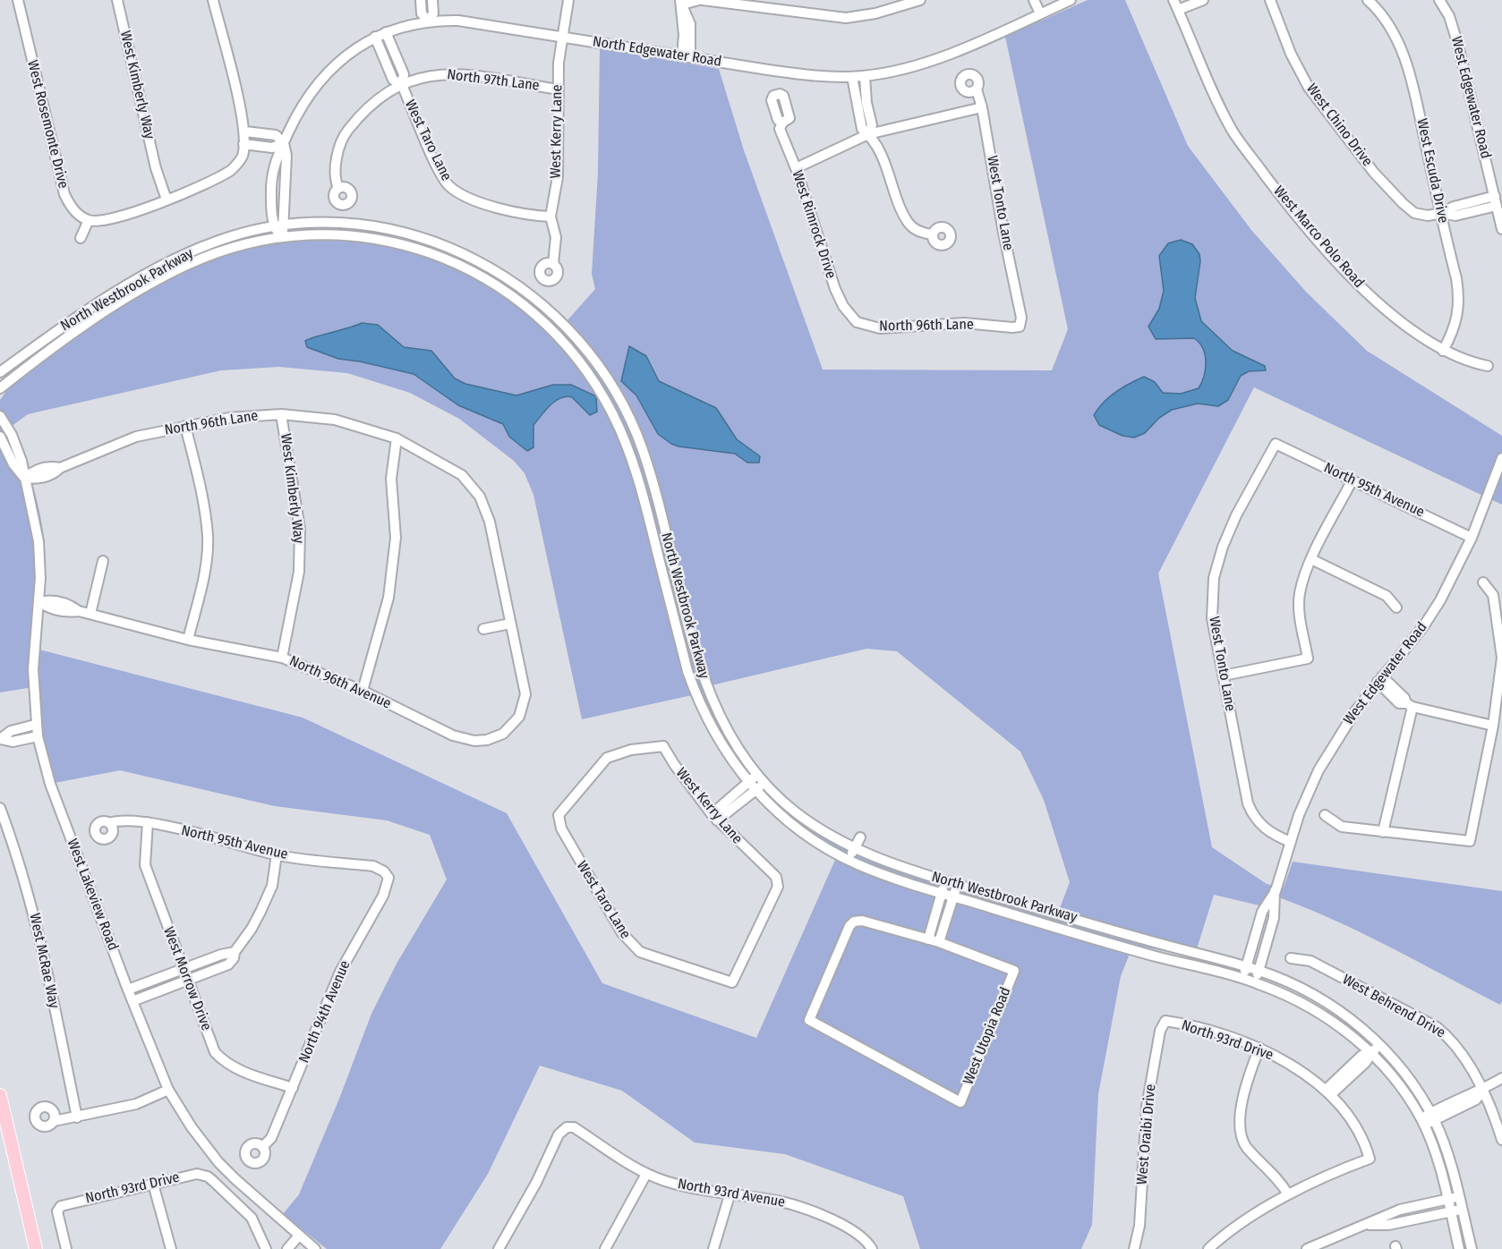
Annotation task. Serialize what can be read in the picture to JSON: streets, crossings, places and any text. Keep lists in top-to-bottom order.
{
  "streets": {
    "street": [
      "North Edgewater Road",
      "North 97th Lane",
      "West Kimberly Way",
      "West Edgewater Road",
      "West Rosemonte Drive",
      "West Chino Drive",
      "West Kerry Lane",
      "West Taro Lane",
      "West Escuda Drive",
      "West Tonto Lane",
      "West Rimrock Drive",
      "West Marco Polo Road",
      "North Westbrook Parkway",
      "North 96th Lane",
      "North 95th Avenue",
      "North 96th Avenue",
      "West Lakeview Road",
      "West McRae Way",
      "West Morrow Drive",
      "West Behrend Drive",
      "North 94th Avenue",
      "West Utopia Road",
      "North 93rd Drive",
      "West Oraibi Drive",
      "North 93rd Avenue"
    ]
  },
  "crossings": [
    ["North Edgewater Road", "West Kerry Lane"],
    ["North Edgewater Road", "West Taro Lane"],
    ["North Edgewater Road", "North Westbrook Parkway"],
    ["North 97th Lane", "West Kerry Lane"],
    ["North 97th Lane", "West Taro Lane"],
    ["West Kimberly Way", "North 96th Lane"],
    ["West Kimberly Way", "North 96th Avenue"],
    ["West Edgewater Road", "West Tonto Lane"],
    ["West Edgewater Road", "North Westbrook Parkway"],
    ["West Edgewater Road", "North 95th Avenue"],
    ["West Chino Drive", "West Escuda Drive"],
    ["West Kerry Lane", "West Taro Lane"],
    ["West Escuda Drive", "West Marco Polo Road"],
    ["West Tonto Lane", "North 96th Lane"],
    ["West Tonto Lane", "North 95th Avenue"],
    ["West Rimrock Drive", "North 96th Lane"],
    ["North 96th Lane", "North 96th Avenue"],
    ["North 96th Lane", "West Lakeview Road"],
    ["North 95th Avenue", "West Morrow Drive"],
    ["North 95th Avenue", "North 94th Avenue"],
    ["North 96th Avenue", "West Lakeview Road"],
    ["West Morrow Drive", "North 94th Avenue"],
    ["North 93rd Drive", "West Oraibi Drive"]
  ]
}
